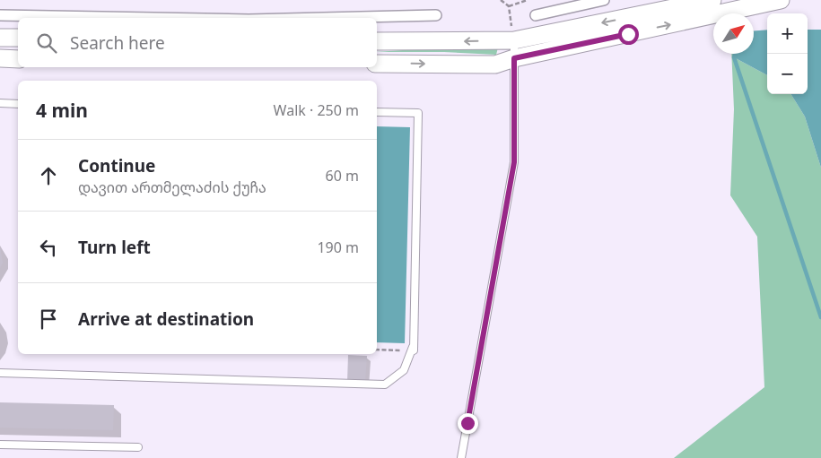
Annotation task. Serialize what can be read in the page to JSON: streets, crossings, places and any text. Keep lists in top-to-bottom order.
{
  "north": "top right",
  "page": {
    "map_buttons": ["+", "−"],
    "search": "Search here",
    "heading": ["4 min", "Walk · 250 m"],
    "list": [
      ["Continue", "დავით ართმელაძის ქუჩა", "60 m"],
      ["Turn left", "190 m"],
      "Arrive at destination"
    ]
  }
}
